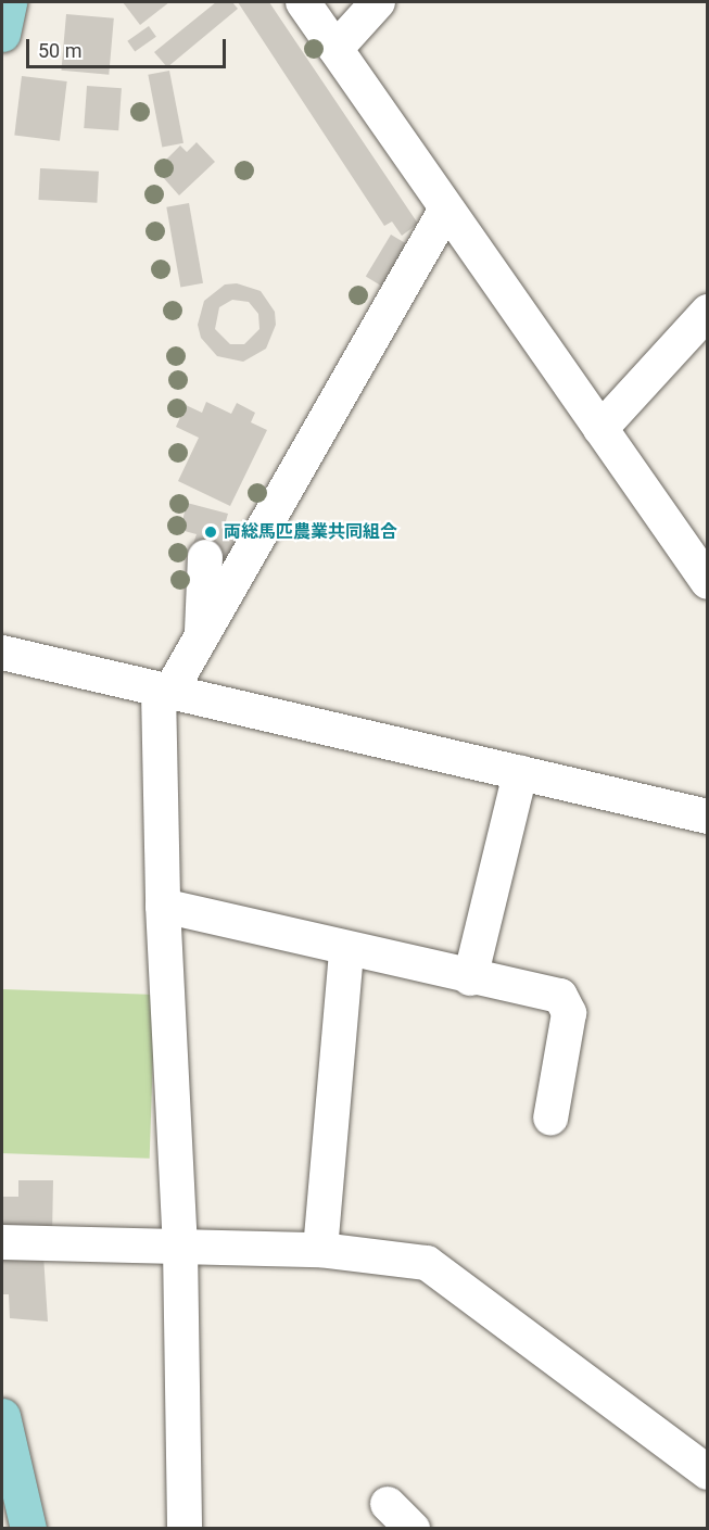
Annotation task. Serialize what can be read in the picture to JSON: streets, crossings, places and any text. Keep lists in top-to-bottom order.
{
  "places": ["両総馬匹農業共同組合"],
  "scale_bar": "50 m"
}
